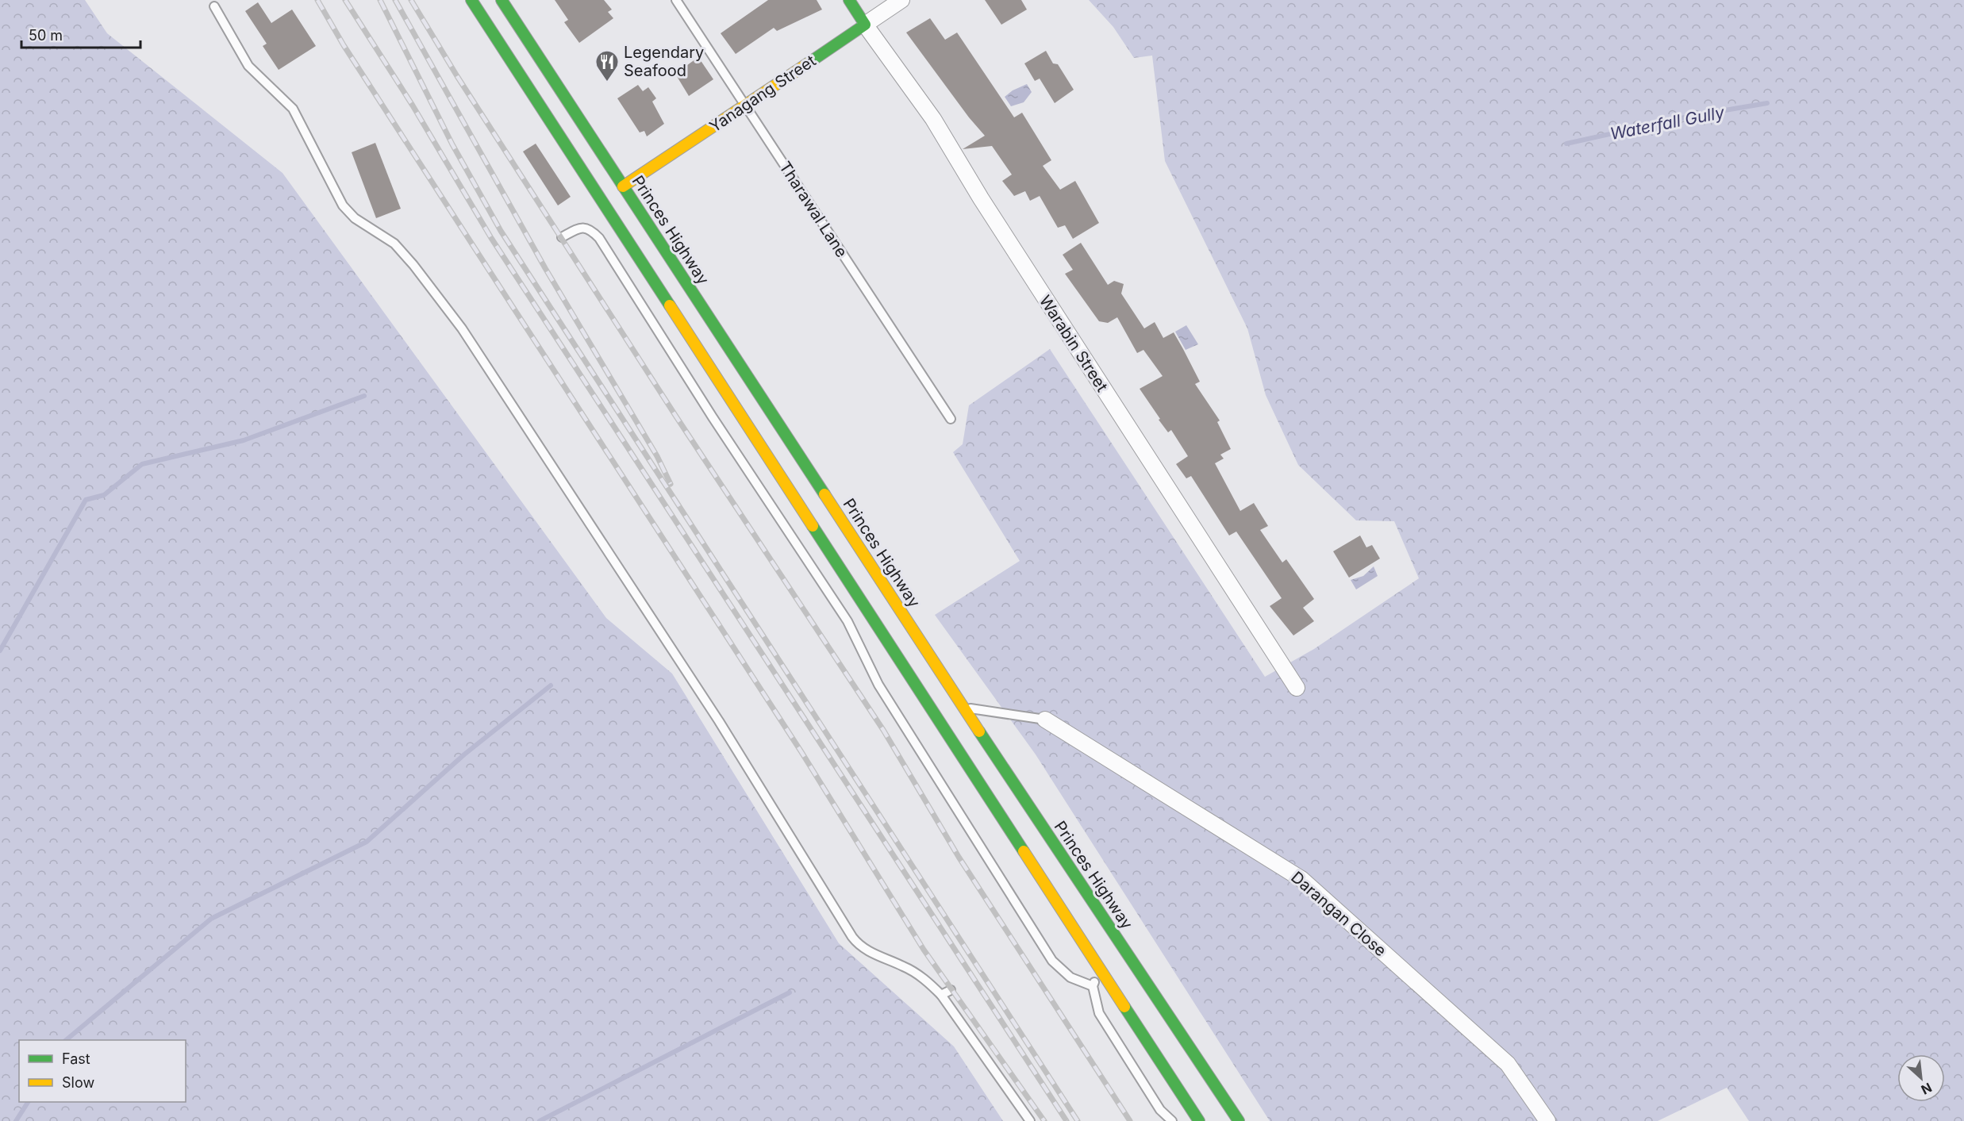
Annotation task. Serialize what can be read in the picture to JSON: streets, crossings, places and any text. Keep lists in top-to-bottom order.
{
  "streets": {
    "main road": ["Yanagang Street", "Princes Highway", "Warabin Street"],
    "street": ["Darangan Close"],
    "lane": ["Tharawal Lane"]
  },
  "crossings": [
    ["Yanagang Street", "Tharawal Lane"],
    ["Yanagang Street", "Princes Highway"],
    ["Yanagang Street", "Warabin Street"]
  ],
  "water": ["Waterfall Gully"],
  "places": {
    "restaurant": ["Legendary Seafood"]
  },
  "legend": ["Fast", "Slow"],
  "scale_bar": "50 m",
  "north": "bottom right"
}
